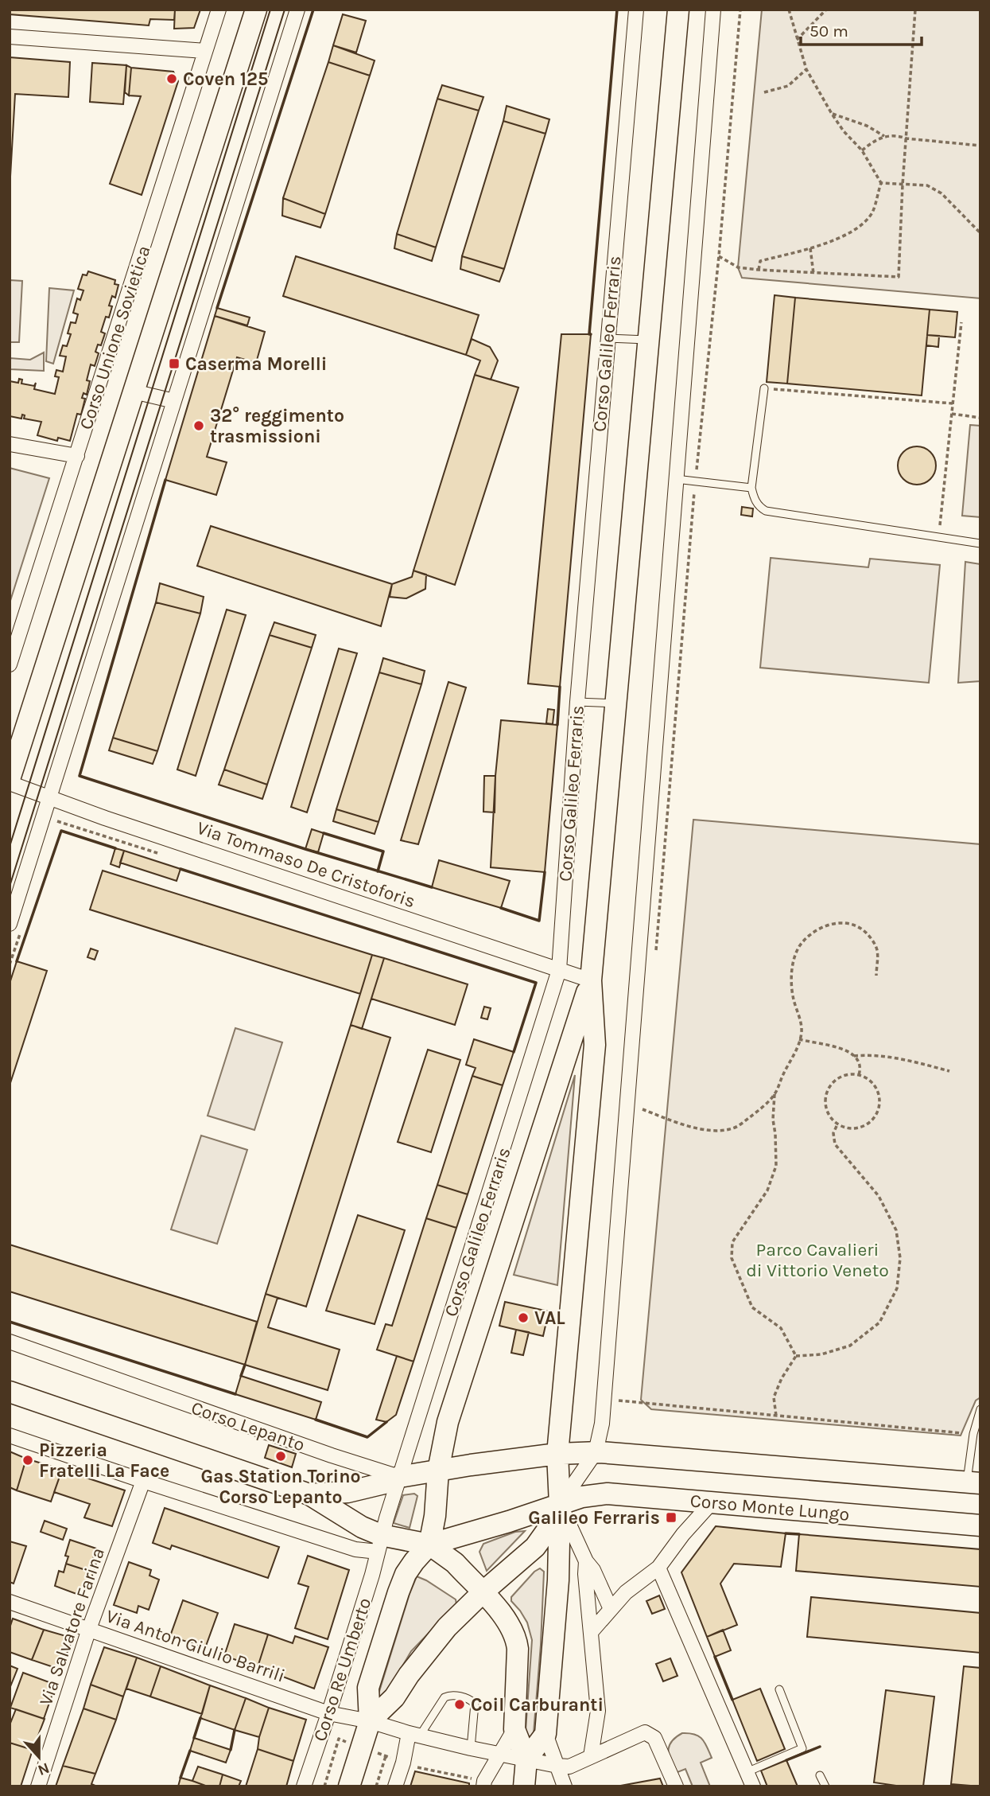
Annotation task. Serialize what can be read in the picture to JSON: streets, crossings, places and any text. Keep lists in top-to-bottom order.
{
  "streets": {
    "main road": ["Corso Unione Sovietica", "Corso Galileo Ferraris", "Corso Monte Lungo"],
    "street": [
      "Via Tommaso De Cristoforis",
      "Corso Lepanto",
      "Via Salvatore Farina",
      "Via Anton Giulio Barrili",
      "Corso Re Umberto"
    ]
  },
  "crossings": [
    ["Corso Galileo Ferraris", "Via Tommaso De Cristoforis"],
    ["Corso Galileo Ferraris", "Corso Lepanto"],
    ["Corso Galileo Ferraris", "Corso Monte Lungo"],
    ["Corso Galileo Ferraris", "Corso Re Umberto"],
    ["Via Salvatore Farina", "Via Anton Giulio Barrili"],
    ["Via Anton Giulio Barrili", "Corso Re Umberto"]
  ],
  "parks": ["Parco Cavalieri di Vittorio Veneto"],
  "places": {
    "other": [
      "Coven 125",
      "32° reggimento trasmissioni",
      "VAL",
      "Gas Station Torino Corso Lepanto",
      "Pizzeria Fratelli La Face",
      "Coil Carburanti"
    ],
    "transit": ["Caserma Morelli", "Galileo Ferraris"]
  },
  "scale_bar": "50 m",
  "north": "bottom"
}
